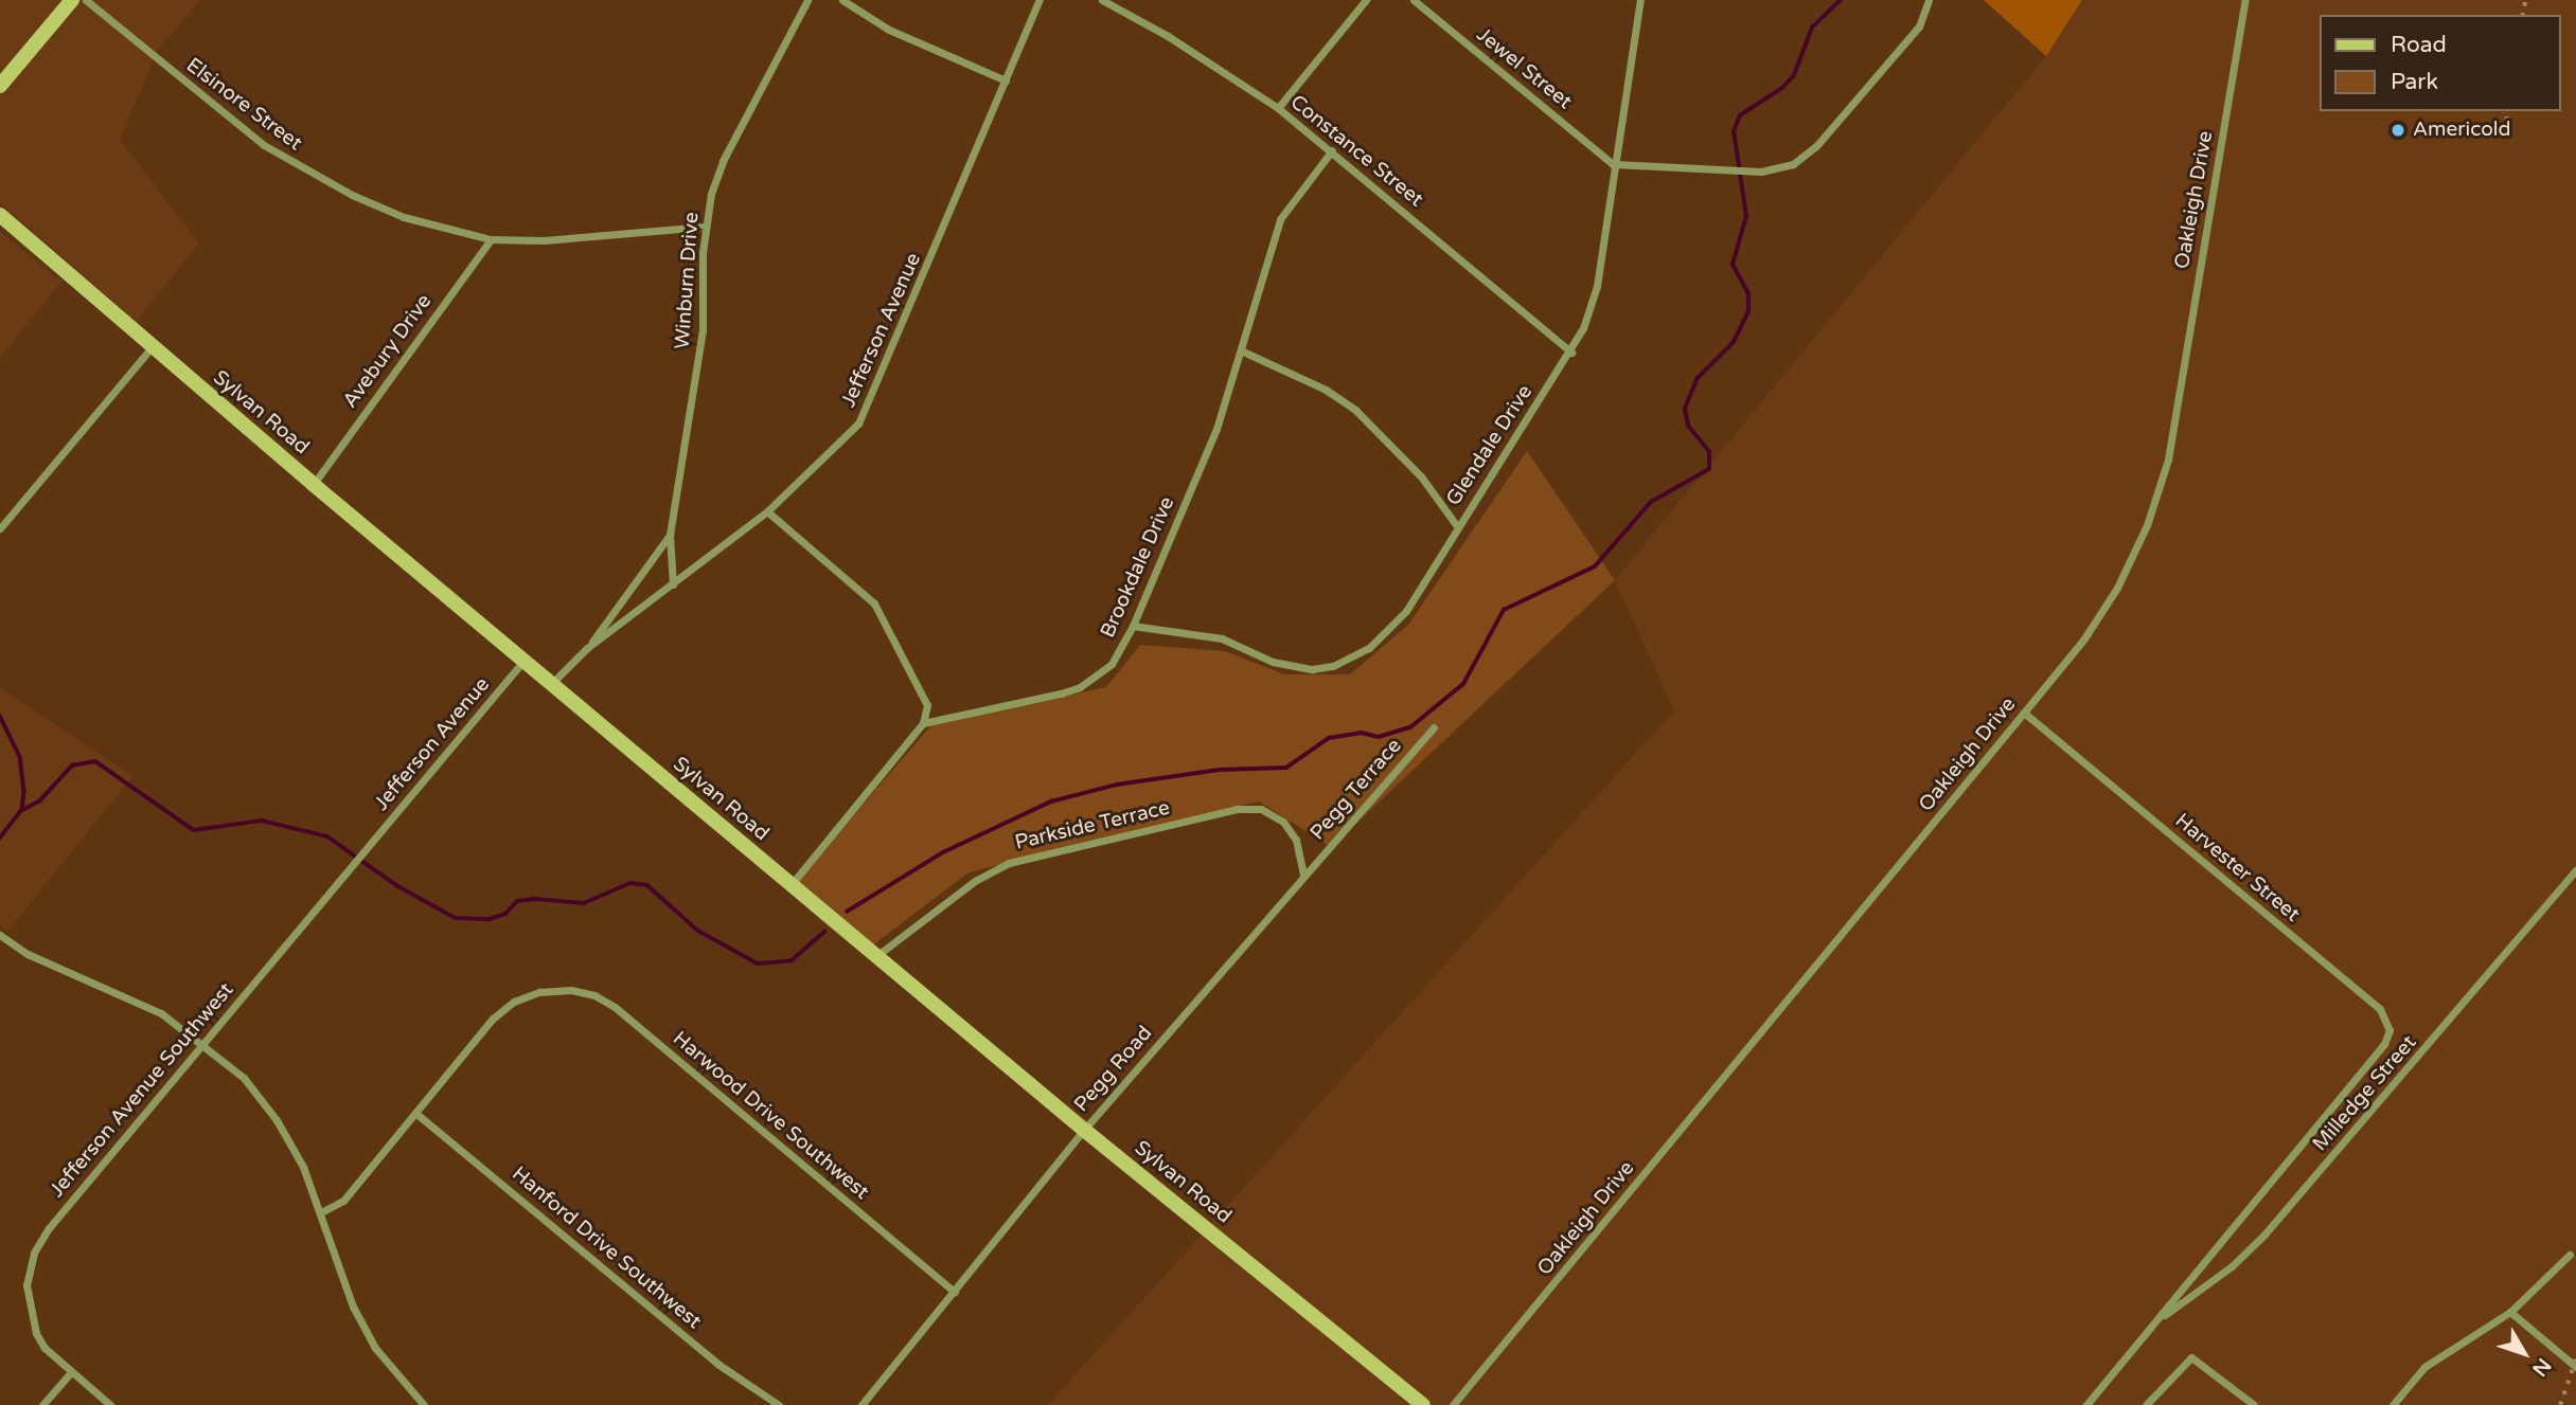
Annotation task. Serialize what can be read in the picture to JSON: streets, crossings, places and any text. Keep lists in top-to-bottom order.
{
  "streets": {
    "main road": ["Sylvan Road"],
    "street": [
      "Jewel Street",
      "Elsinore Street",
      "Constance Street",
      "Oakleigh Drive",
      "Winburn Drive",
      "Jefferson Avenue",
      "Avebury Drive",
      "Glendale Drive",
      "Brookdale Drive",
      "Pegg Terrace",
      "Parkside Terrace",
      "Harvester Street",
      "Pegg Road",
      "Jefferson Avenue Southwest",
      "Milledge Street",
      "Harwood Drive Southwest",
      "Hanford Drive Southwest"
    ]
  },
  "crossings": [
    ["Jewel Street", "Glendale Drive"],
    ["Elsinore Street", "Winburn Drive"],
    ["Elsinore Street", "Avebury Drive"],
    ["Constance Street", "Glendale Drive"],
    ["Constance Street", "Brookdale Drive"],
    ["Oakleigh Drive", "Harvester Street"],
    ["Winburn Drive", "Jefferson Avenue"],
    ["Jefferson Avenue", "Sylvan Road"],
    ["Jefferson Avenue", "Jefferson Avenue Southwest"],
    ["Avebury Drive", "Sylvan Road"],
    ["Sylvan Road", "Parkside Terrace"],
    ["Sylvan Road", "Pegg Road"],
    ["Glendale Drive", "Brookdale Drive"],
    ["Pegg Terrace", "Parkside Terrace"],
    ["Pegg Terrace", "Pegg Road"],
    ["Parkside Terrace", "Pegg Road"],
    ["Harvester Street", "Milledge Street"],
    ["Pegg Road", "Harwood Drive Southwest"],
    ["Harwood Drive Southwest", "Hanford Drive Southwest"]
  ],
  "places": ["Americold"],
  "legend": ["Road", "Park"],
  "north": "bottom right"
}
